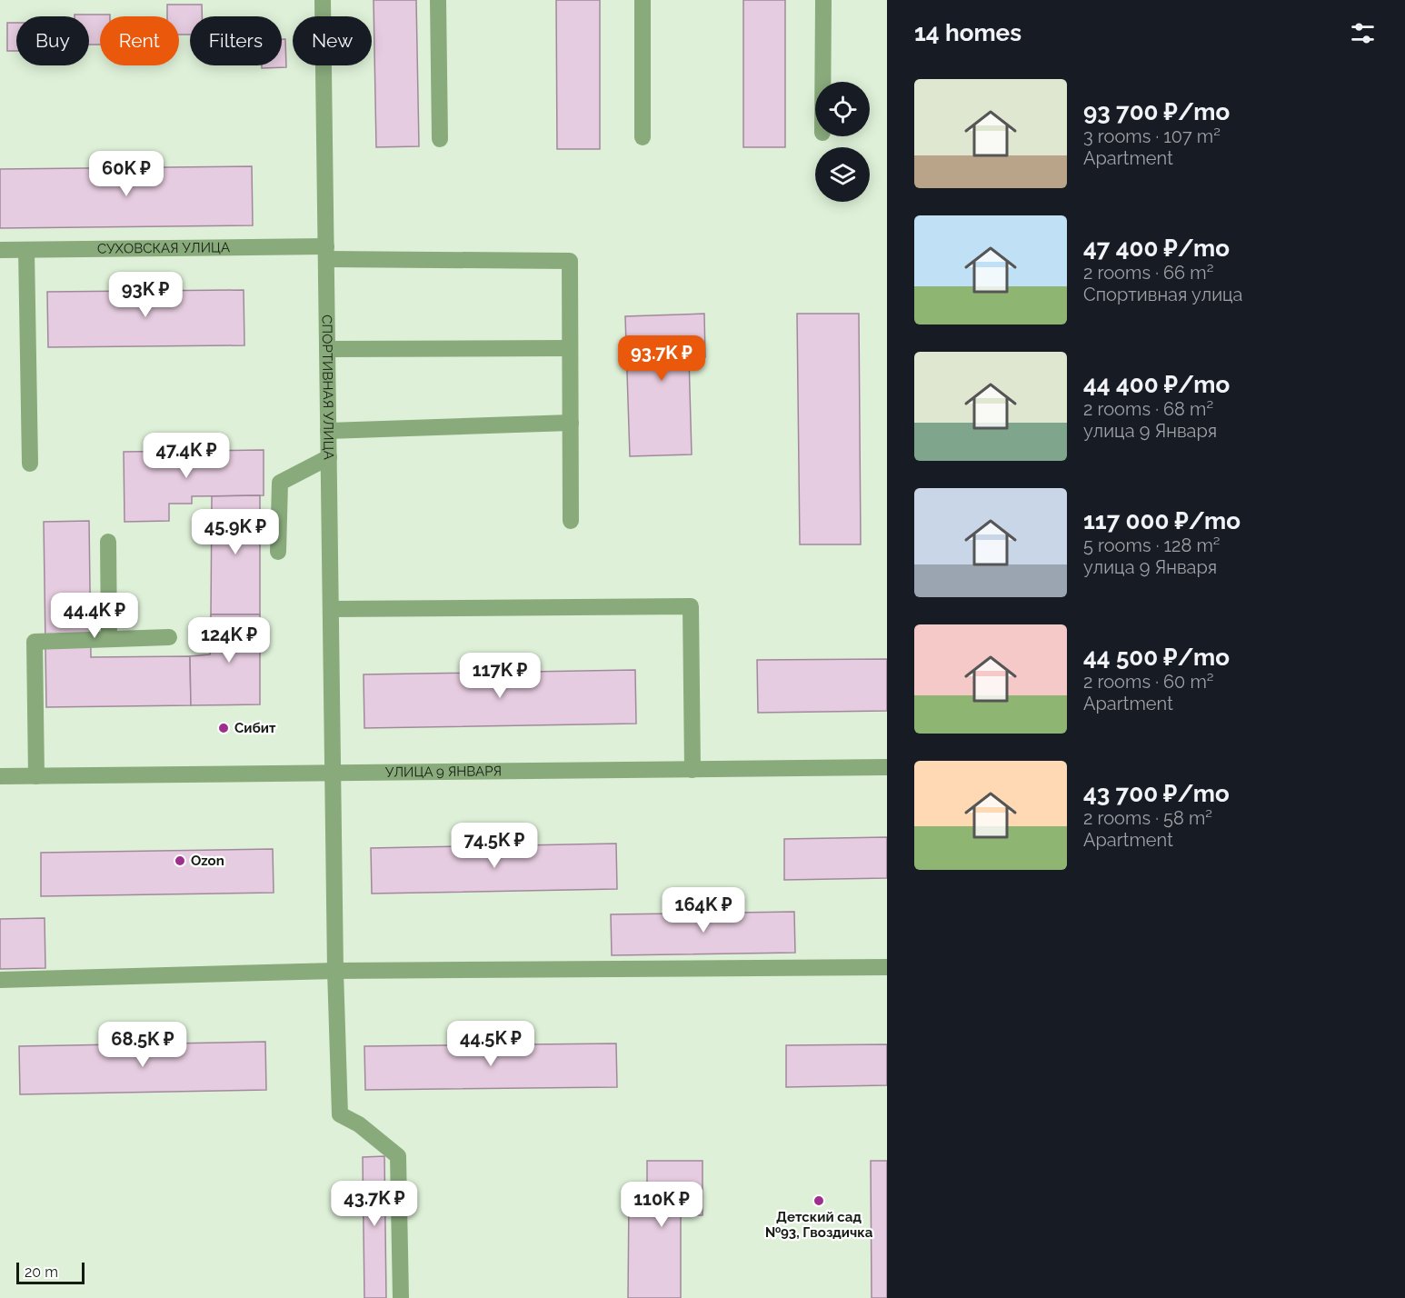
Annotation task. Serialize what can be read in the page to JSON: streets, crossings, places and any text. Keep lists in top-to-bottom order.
{
  "streets": {
    "street": ["СУХОВСКАЯ УЛИЦА", "СПОРТИВНАЯ УЛИЦА", "УЛИЦА 9 ЯНВАРЯ"]
  },
  "crossings": [
    ["СУХОВСКАЯ УЛИЦА", "СПОРТИВНАЯ УЛИЦА"],
    ["СПОРТИВНАЯ УЛИЦА", "УЛИЦА 9 ЯНВАРЯ"]
  ],
  "places": ["Сибит", "Ozon", "Детский сад №93, Гвоздичка"],
  "scale_bar": "20 m",
  "page": {
    "heading": "14 homes",
    "chip": [
      "Buy",
      "Rent",
      "Filters",
      "New"
    ],
    "list": [
      {
        "name": "93 700 ₽/mo",
        "note": "3 rooms · 107 m² · Apartment"
      },
      {
        "name": "47 400 ₽/mo",
        "note": "2 rooms · 66 m² · Спортивная улица"
      },
      {
        "name": "44 400 ₽/mo",
        "note": "2 rooms · 68 m² · улица 9 Января"
      },
      {
        "name": "117 000 ₽/mo",
        "note": "5 rooms · 128 m² · улица 9 Января"
      },
      {
        "name": "44 500 ₽/mo",
        "note": "2 rooms · 60 m² · Apartment"
      },
      {
        "name": "43 700 ₽/mo",
        "note": "2 rooms · 58 m² · Apartment"
      }
    ],
    "price": [
      "60K ₽",
      "93K ₽",
      "93.7K ₽",
      "47.4K ₽",
      "45.9K ₽",
      "44.4K ₽",
      "124K ₽",
      "117K ₽",
      "74.5K ₽",
      "164K ₽",
      "44.5K ₽",
      "68.5K ₽",
      "43.7K ₽",
      "110K ₽"
    ],
    "scale": "20 m"
  }
}
